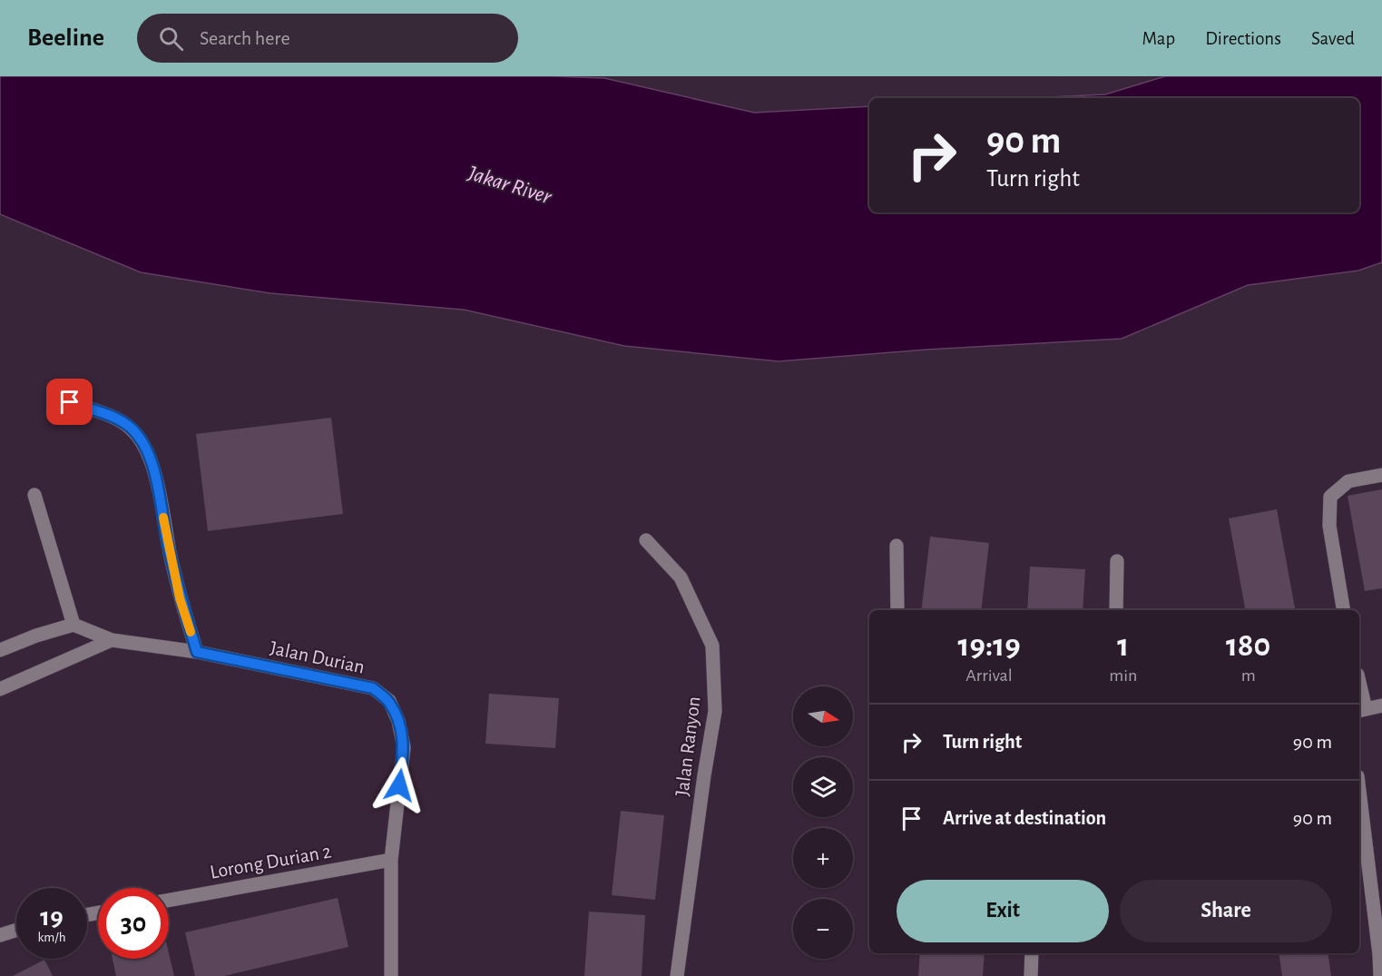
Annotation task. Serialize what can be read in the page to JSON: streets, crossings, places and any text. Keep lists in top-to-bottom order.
{
  "streets": {
    "street": ["Jalan Durian", "Jalan Ranyon", "Lorong Durian 2"]
  },
  "crossings": [
    ["Jalan Durian", "Lorong Durian 2"]
  ],
  "water": ["Jakar River"],
  "north": "right",
  "page": {
    "header": "Beeline",
    "search": "Search here",
    "nav": ["Map", "Directions", "Saved"],
    "turn": ["90 m", "Turn right"],
    "eta": [
      "19:19",
      "Arrival",
      "1",
      "min",
      "180",
      "m"
    ],
    "map_buttons": ["+", "−"],
    "list": [
      {
        "name": "Turn right",
        "value": "90 m"
      },
      {
        "name": "Arrive at destination",
        "value": "90 m"
      }
    ],
    "buttons": ["Exit", "Share"],
    "speed": "19 km/h",
    "limit": "30"
  }
}
